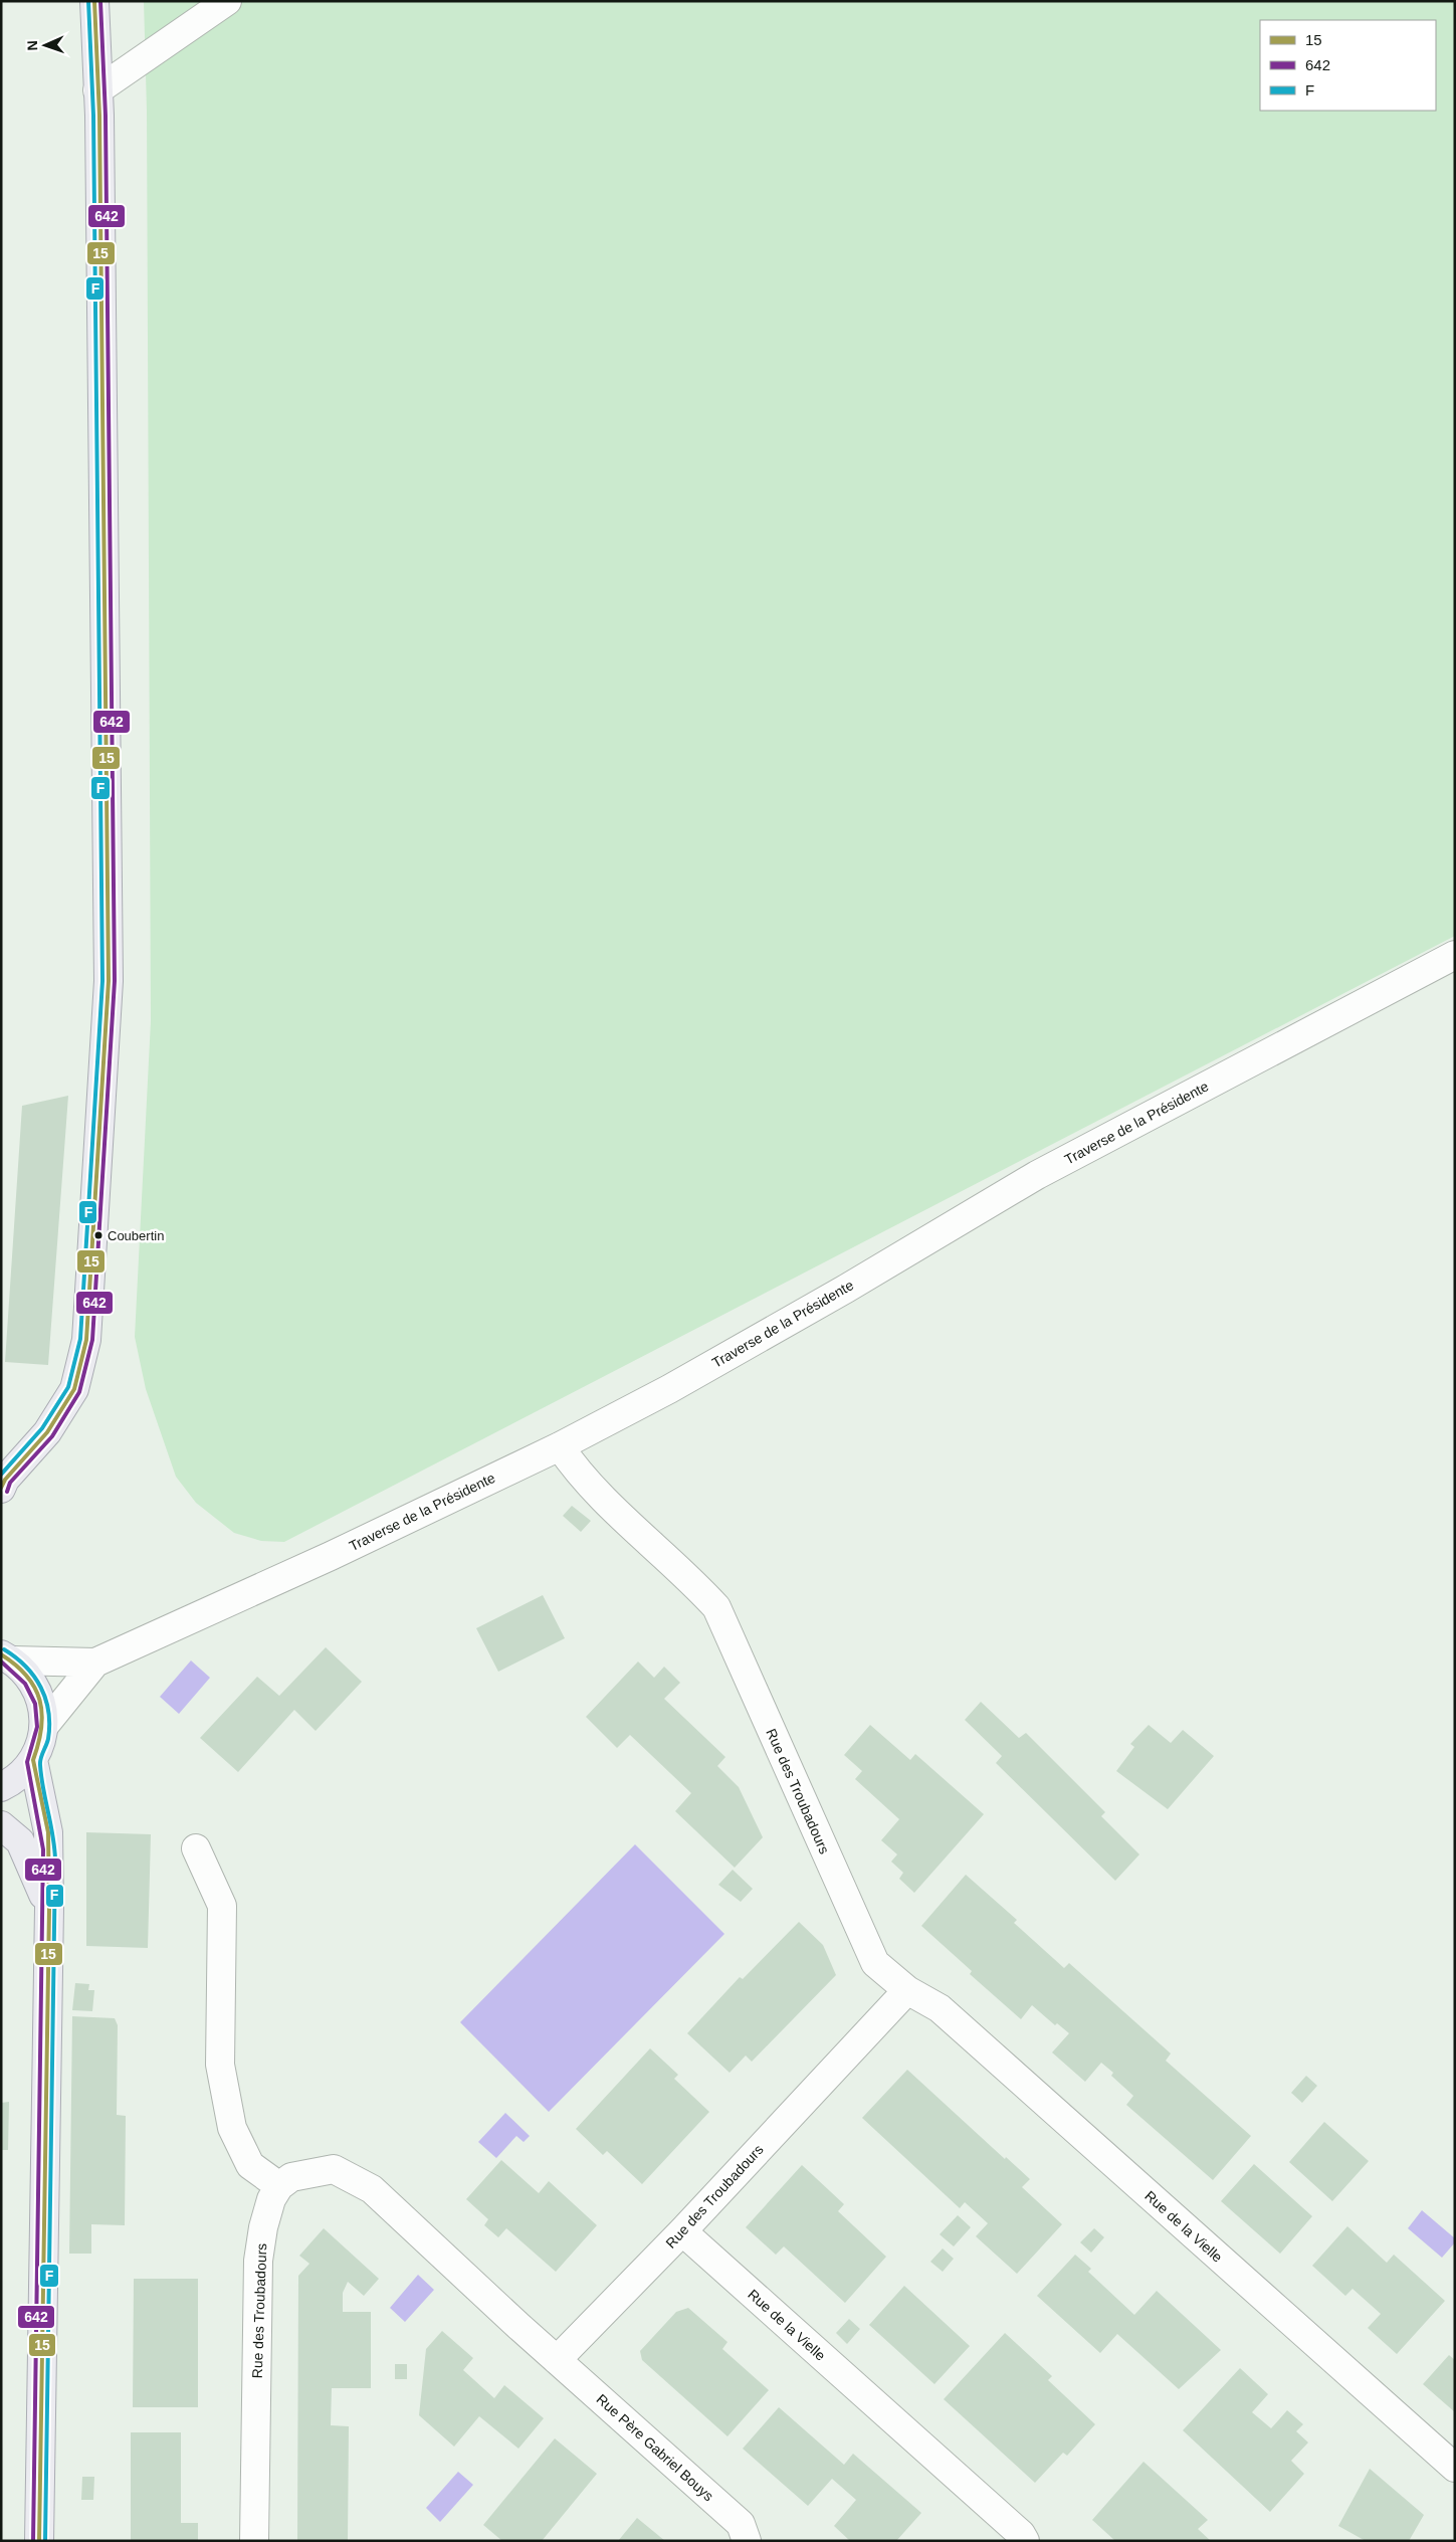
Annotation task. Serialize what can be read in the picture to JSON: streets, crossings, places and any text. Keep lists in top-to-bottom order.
{
  "streets": {
    "street": [
      "Traverse de la Présidente",
      "Rue des Troubadours",
      "Rue de la Vielle",
      "Rue Père Gabriel Bouys"
    ]
  },
  "crossings": [
    ["Traverse de la Présidente", "Rue des Troubadours"],
    ["Rue des Troubadours", "Rue de la Vielle"],
    ["Rue des Troubadours", "Rue Père Gabriel Bouys"]
  ],
  "places": ["Coubertin"],
  "lines": ["transit line 15", "transit line 642", "transit line F"],
  "legend": ["15", "642", "F"],
  "north": "left"
}
